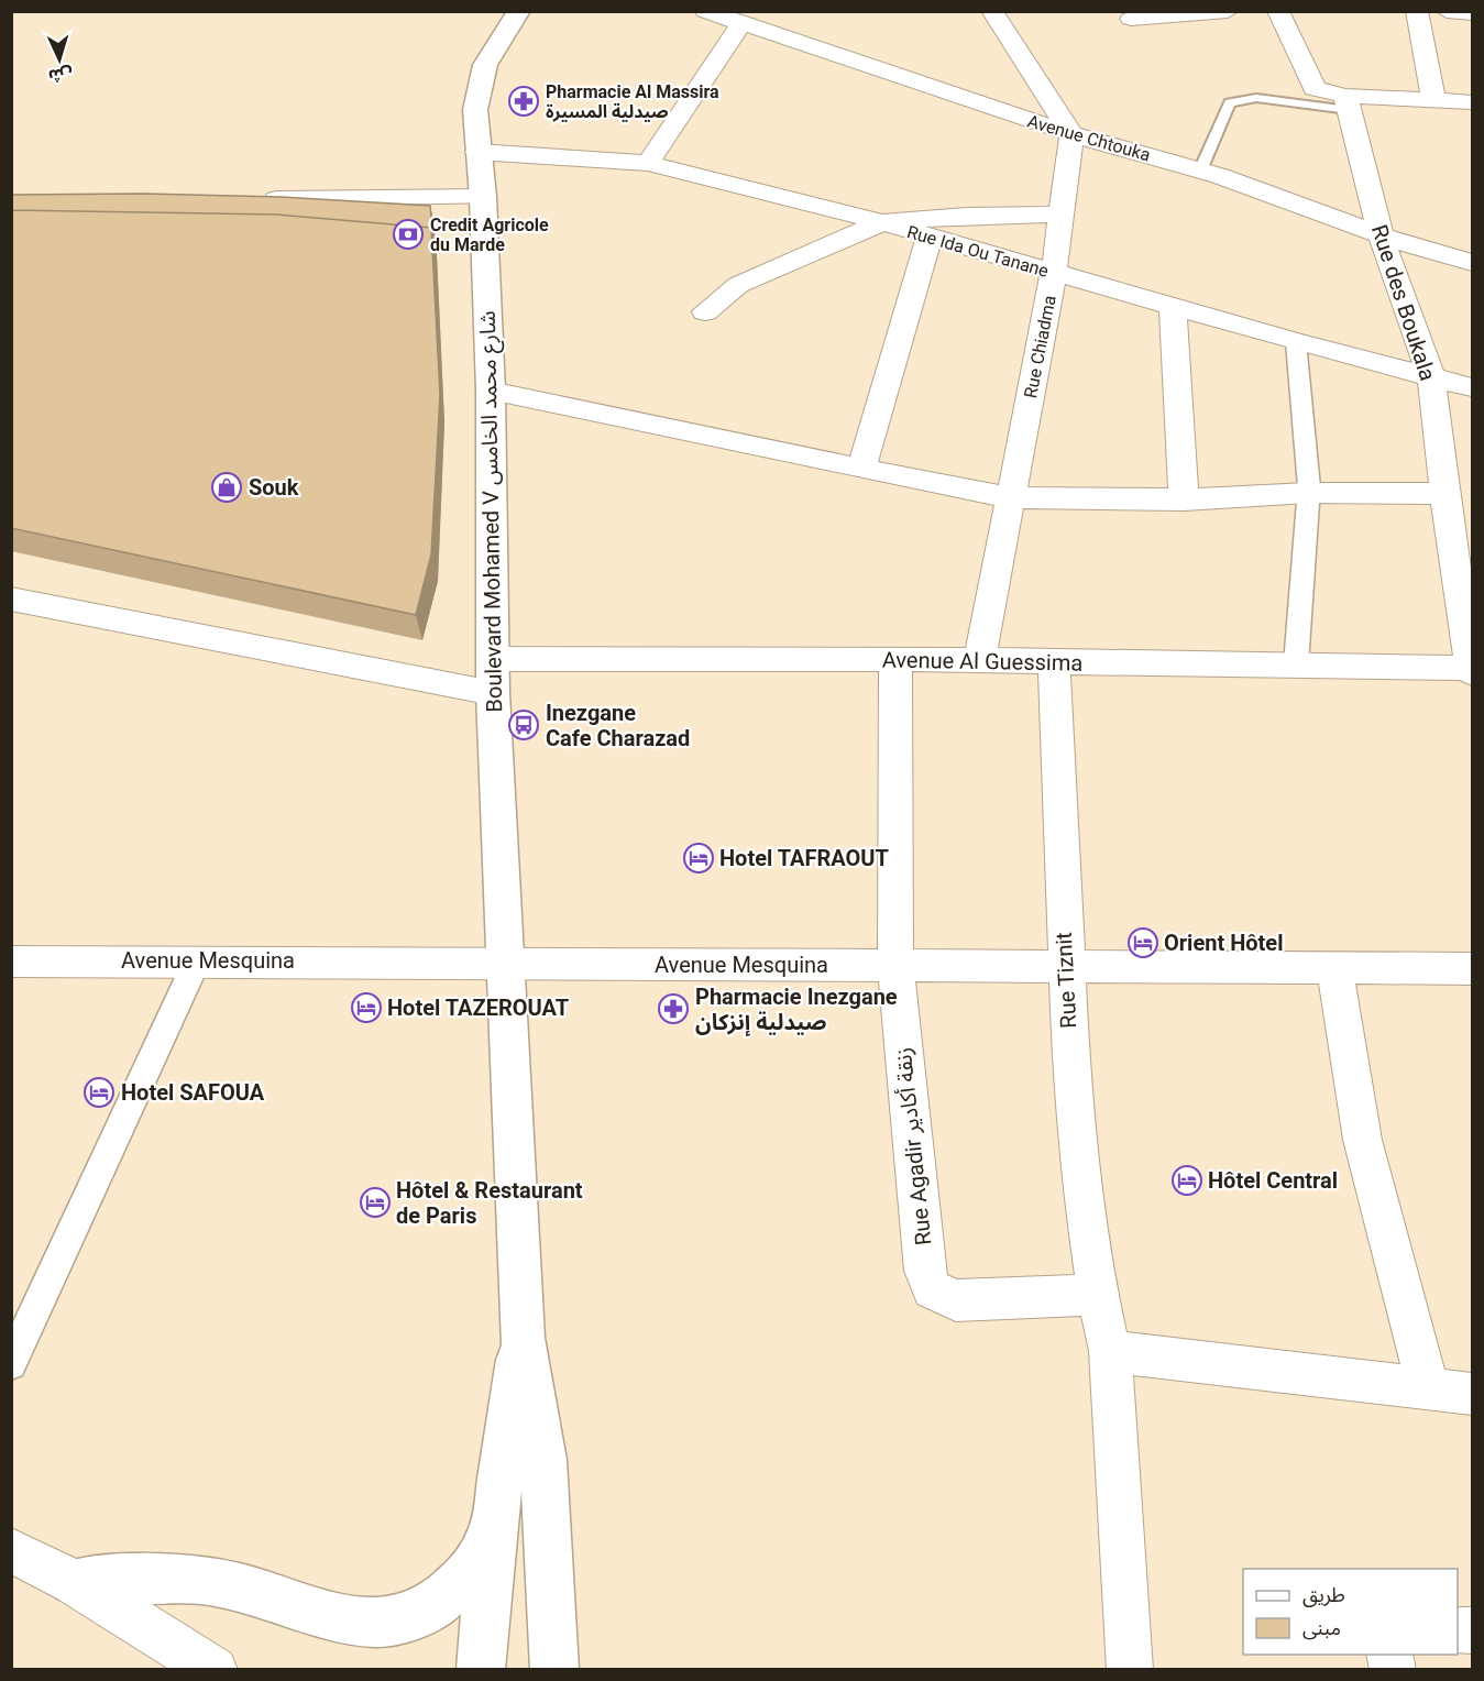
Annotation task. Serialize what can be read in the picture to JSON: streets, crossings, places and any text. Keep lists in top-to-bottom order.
{
  "streets": {
    "street": [
      "Avenue Chtouka",
      "Rue Ida Ou Tanane",
      "Rue des Boukala",
      "Rue Chiadma",
      "Boulevard Mohamed V شارع محمد الخامس",
      "Avenue Al Guessima",
      "Avenue Mesquina",
      "Rue Tiznit",
      "Rue Agadir زنقة أكادير"
    ]
  },
  "crossings": [
    ["Avenue Chtouka", "Rue des Boukala"],
    ["Avenue Chtouka", "Rue Chiadma"],
    ["Rue Ida Ou Tanane", "Rue des Boukala"],
    ["Rue Ida Ou Tanane", "Rue Chiadma"],
    ["Rue Ida Ou Tanane", "Boulevard Mohamed V شارع محمد الخامس"],
    ["Rue des Boukala", "Avenue Al Guessima"],
    ["Rue Chiadma", "Avenue Al Guessima"],
    ["Boulevard Mohamed V شارع محمد الخامس", "Avenue Al Guessima"],
    ["Boulevard Mohamed V شارع محمد الخامس", "Avenue Mesquina"],
    ["Avenue Al Guessima", "Rue Tiznit"],
    ["Avenue Al Guessima", "Rue Agadir زنقة أكادير"],
    ["Avenue Mesquina", "Rue Tiznit"],
    ["Avenue Mesquina", "Rue Agadir زنقة أكادير"],
    ["Rue Tiznit", "Rue Agadir زنقة أكادير"]
  ],
  "places": {
    "pharmacy": ["Pharmacie Al Massira صيدلية المسيرة", "Pharmacie Inezgane صيدلية إنزكان"],
    "bank": ["Credit Agricole du Marde"],
    "shop": ["Souk"],
    "bus stop": ["Inezgane Cafe Charazad"],
    "hotel": [
      "Hotel TAFRAOUT",
      "Orient Hôtel",
      "Hotel TAZEROUAT",
      "Hotel SAFOUA",
      "Hôtel Central",
      "Hôtel & Restaurant de Paris"
    ]
  },
  "legend": ["طريق", "مبنى"],
  "north": "bottom"
}
